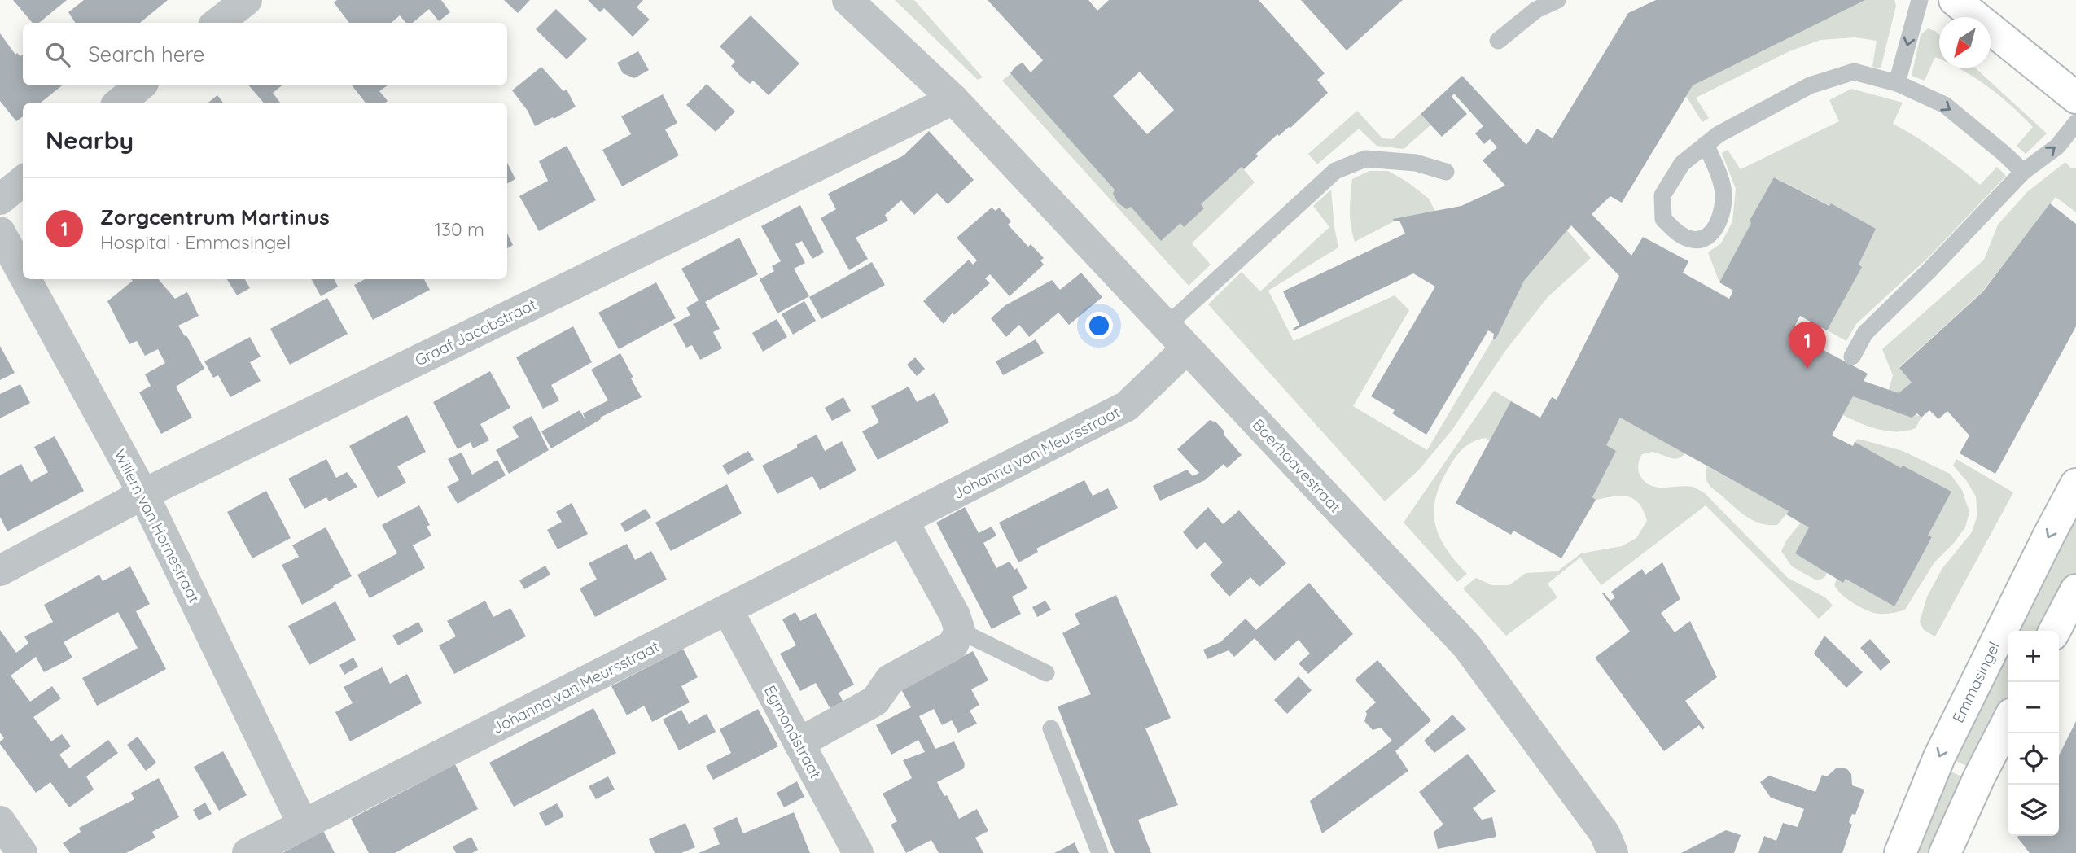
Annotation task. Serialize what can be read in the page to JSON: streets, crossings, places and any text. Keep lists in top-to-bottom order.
{
  "streets": {
    "street": [
      "Graaf Jacobstraat",
      "Johanna van Meursstraat",
      "Boerhaavestraat",
      "Willem van Hornestraat",
      "Emmasingel",
      "Egmondstraat"
    ]
  },
  "crossings": [
    ["Graaf Jacobstraat", "Boerhaavestraat"],
    ["Graaf Jacobstraat", "Willem van Hornestraat"],
    ["Johanna van Meursstraat", "Boerhaavestraat"],
    ["Johanna van Meursstraat", "Willem van Hornestraat"],
    ["Johanna van Meursstraat", "Egmondstraat"]
  ],
  "north": "bottom left",
  "page": {
    "search": "Search here",
    "heading": "Nearby",
    "list": [
      {
        "mark": "1",
        "name": "Zorgcentrum Martinus",
        "note": "Hospital · Emmasingel",
        "value": "130 m"
      }
    ],
    "pins": "1",
    "map_buttons": ["+", "−"]
  }
}
